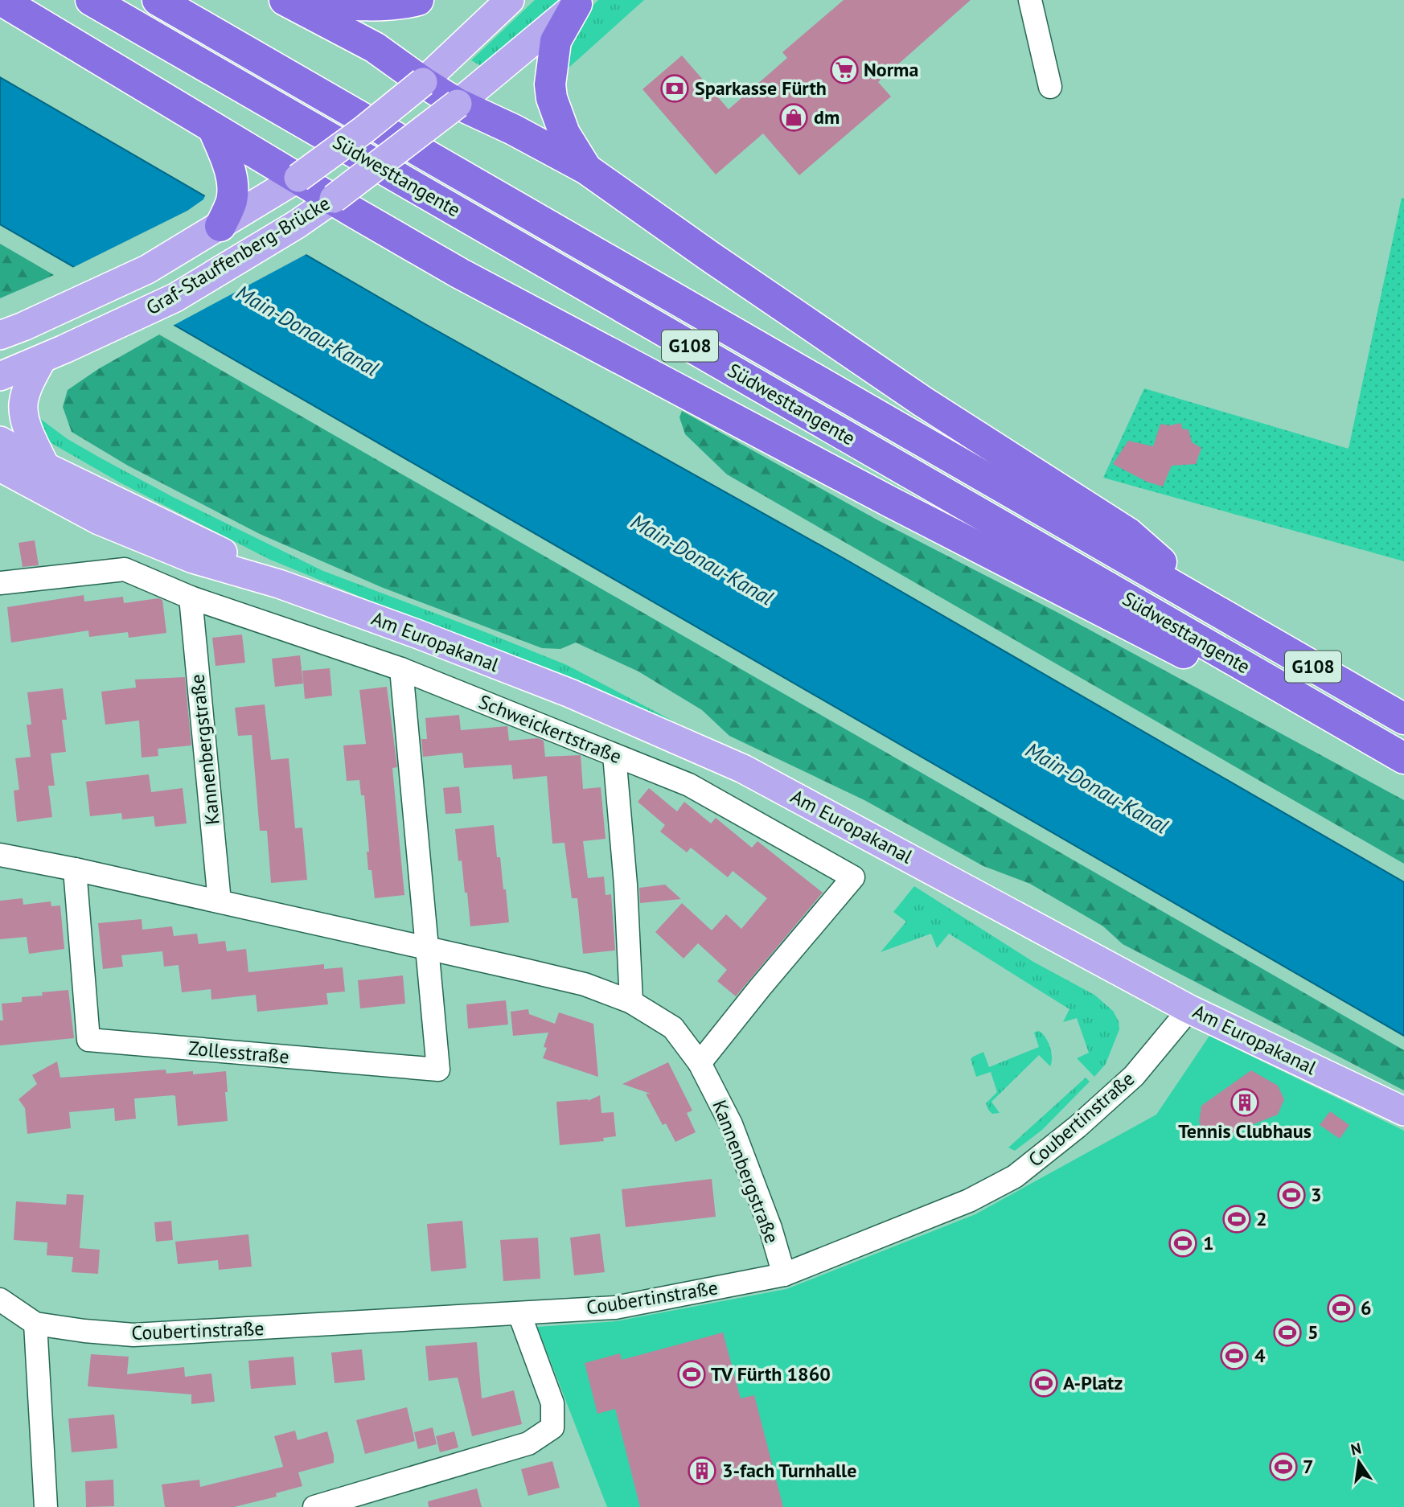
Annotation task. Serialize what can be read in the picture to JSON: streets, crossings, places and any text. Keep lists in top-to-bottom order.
{
  "streets": {
    "highway": ["Südwesttangente", "G108"],
    "main road": ["Graf-Stauffenberg-Brücke", "Am Europakanal"],
    "street": [
      "Schweickertstraße",
      "Kannenbergstraße",
      "Zollesstraße",
      "Coubertinstraße"
    ]
  },
  "crossings": [
    ["Am Europakanal", "Coubertinstraße"],
    ["Schweickertstraße", "Kannenbergstraße"],
    ["Kannenbergstraße", "Zollesstraße"],
    ["Kannenbergstraße", "Coubertinstraße"]
  ],
  "water": ["Main-Donau-Kanal"],
  "places": {
    "supermarket": ["Norma"],
    "bank": ["Sparkasse Fürth"],
    "shop": ["dm"],
    "building": ["Tennis Clubhaus", "3-fach Turnhalle"],
    "sports": [
      "3",
      "2",
      "1",
      "6",
      "5",
      "4",
      "TV Fürth 1860",
      "A-Platz",
      "7"
    ]
  },
  "north": "top"
}
